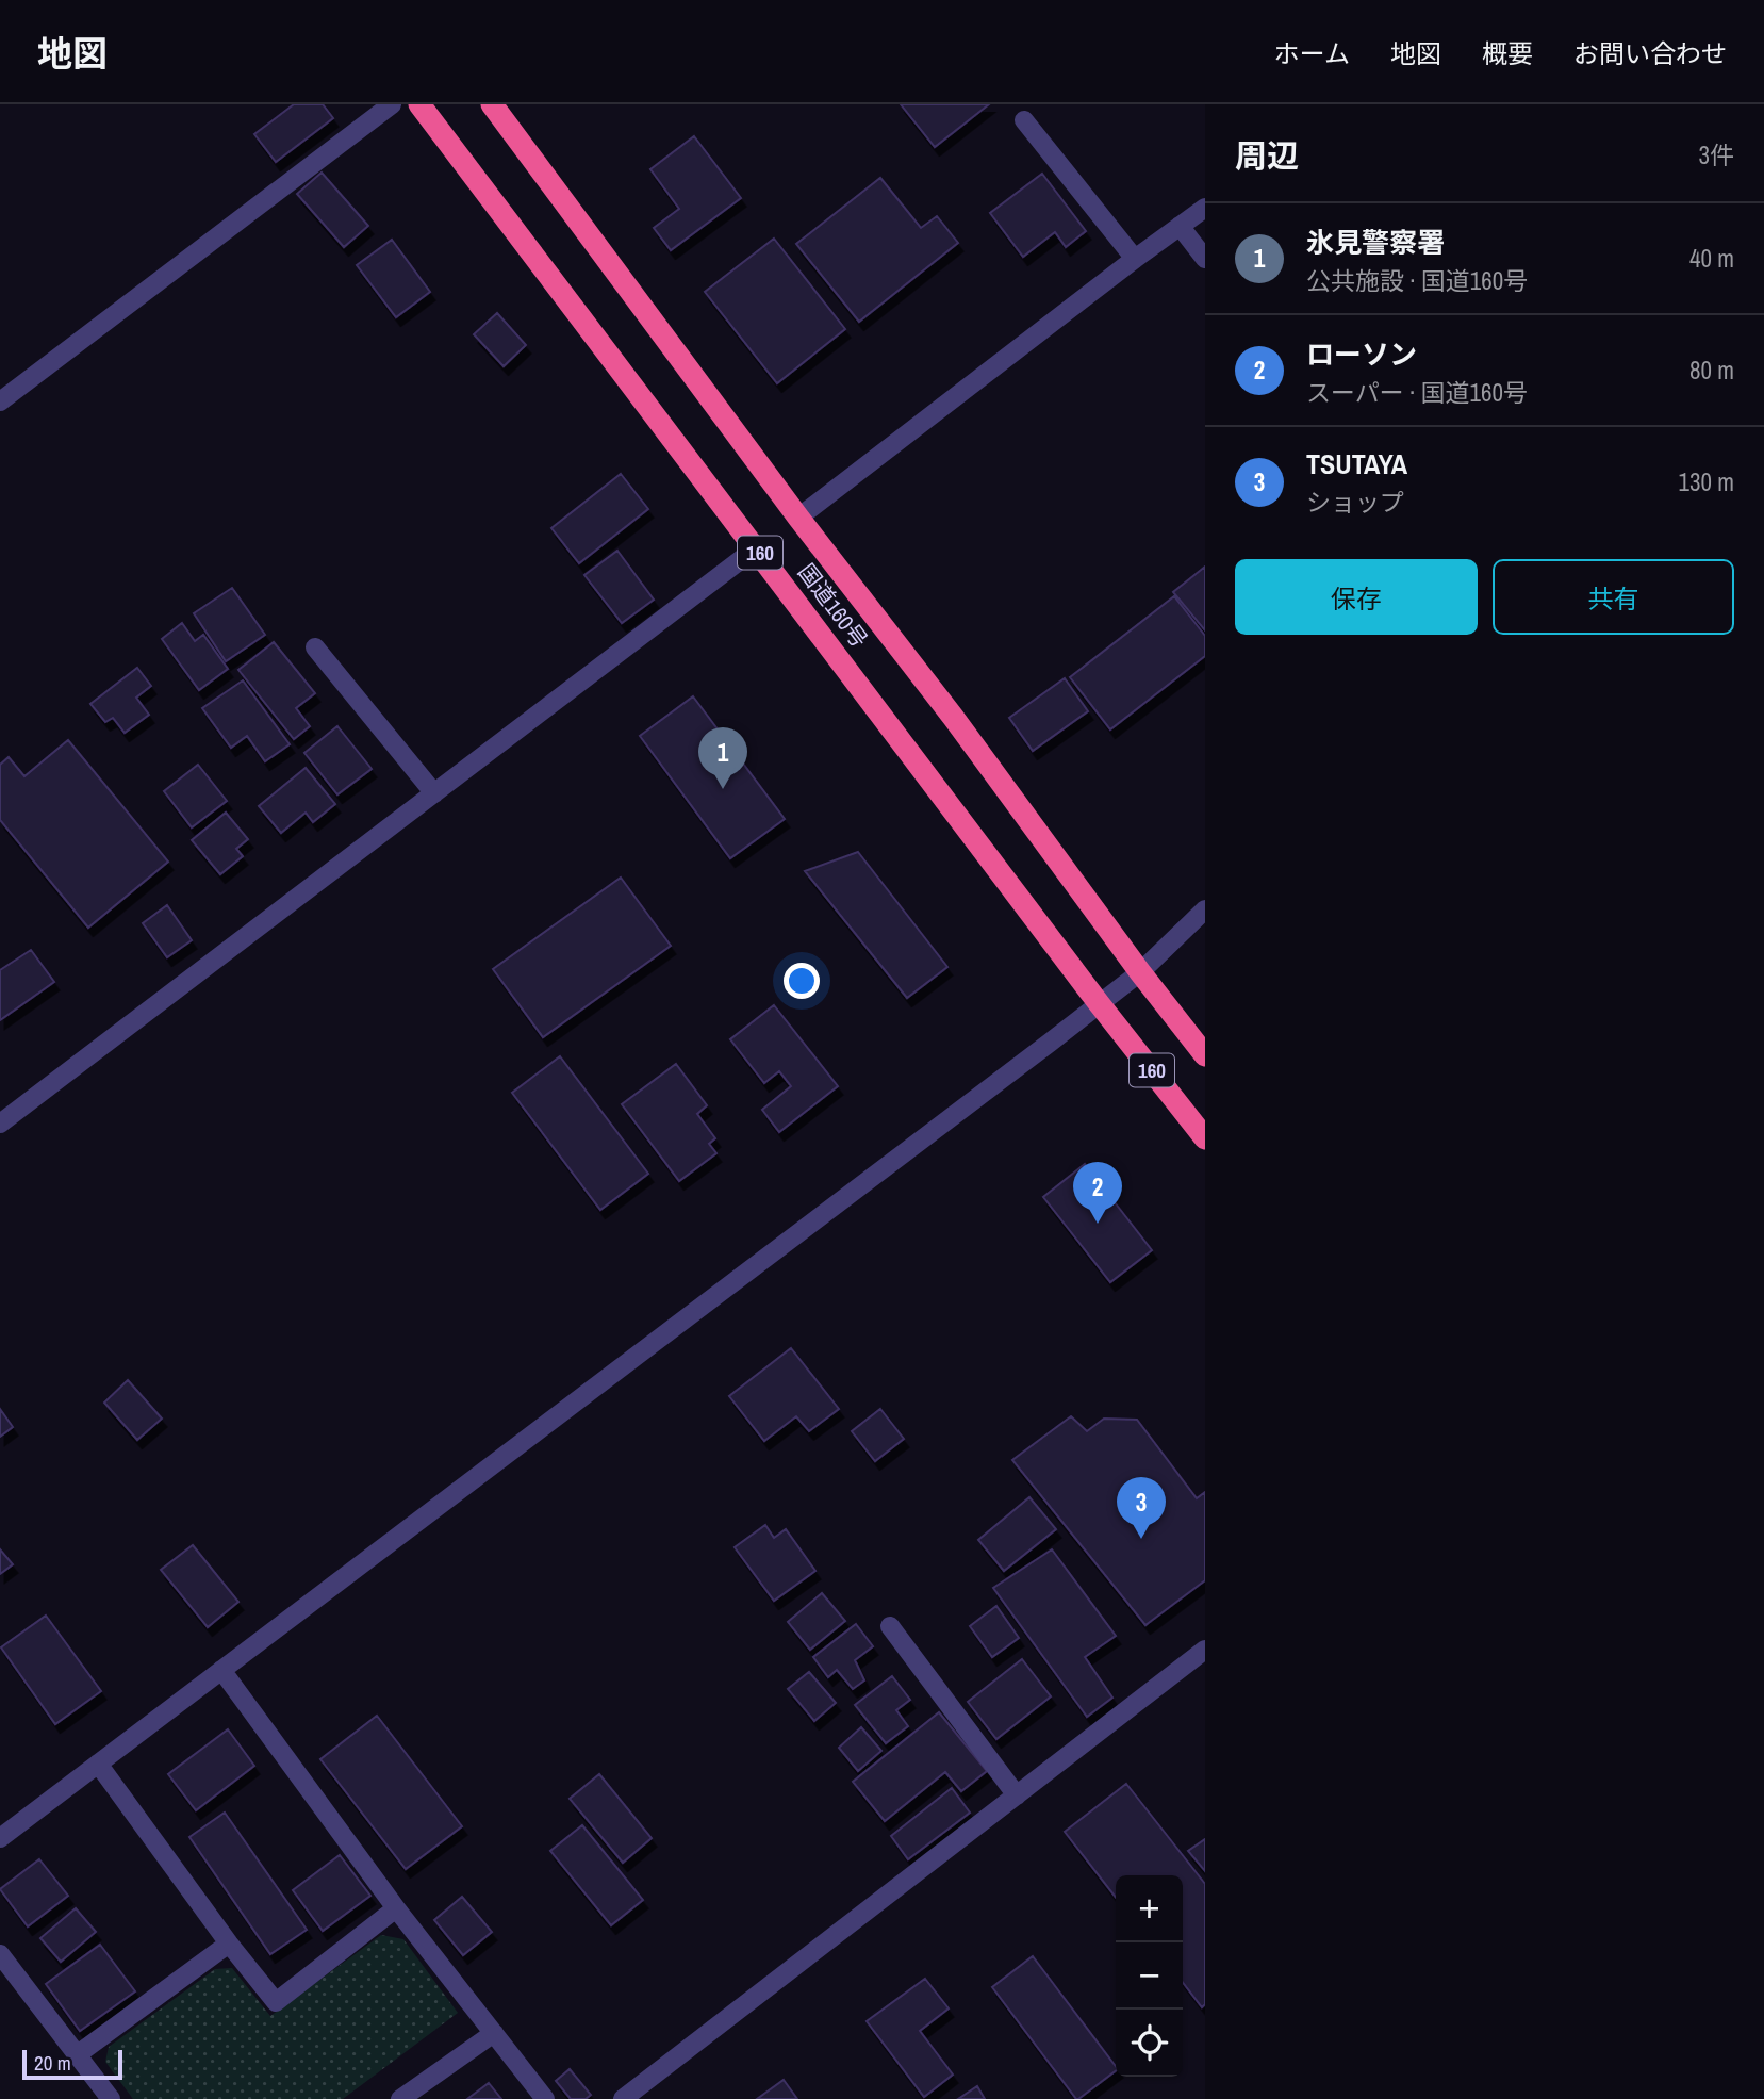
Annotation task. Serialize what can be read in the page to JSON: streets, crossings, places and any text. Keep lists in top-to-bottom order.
{
  "streets": {
    "highway": ["160", "国道160号"]
  },
  "scale_bar": "20 m",
  "page": {
    "header": "地図",
    "nav": [
      "ホーム",
      "地図",
      "概要",
      "お問い合わせ"
    ],
    "heading": ["周辺", "3件"],
    "list": [
      {
        "mark": "1",
        "name": "氷見警察署",
        "note": "公共施設 · 国道160号",
        "value": "40 m"
      },
      {
        "mark": "2",
        "name": "ローソン",
        "note": "スーパー · 国道160号",
        "value": "80 m"
      },
      {
        "mark": "3",
        "name": "TSUTAYA",
        "note": "ショップ",
        "value": "130 m"
      }
    ],
    "buttons": ["保存", "共有"],
    "pins": ["1", "2", "3"],
    "map_buttons": ["+", "−"],
    "scale": "20 m"
  }
}
